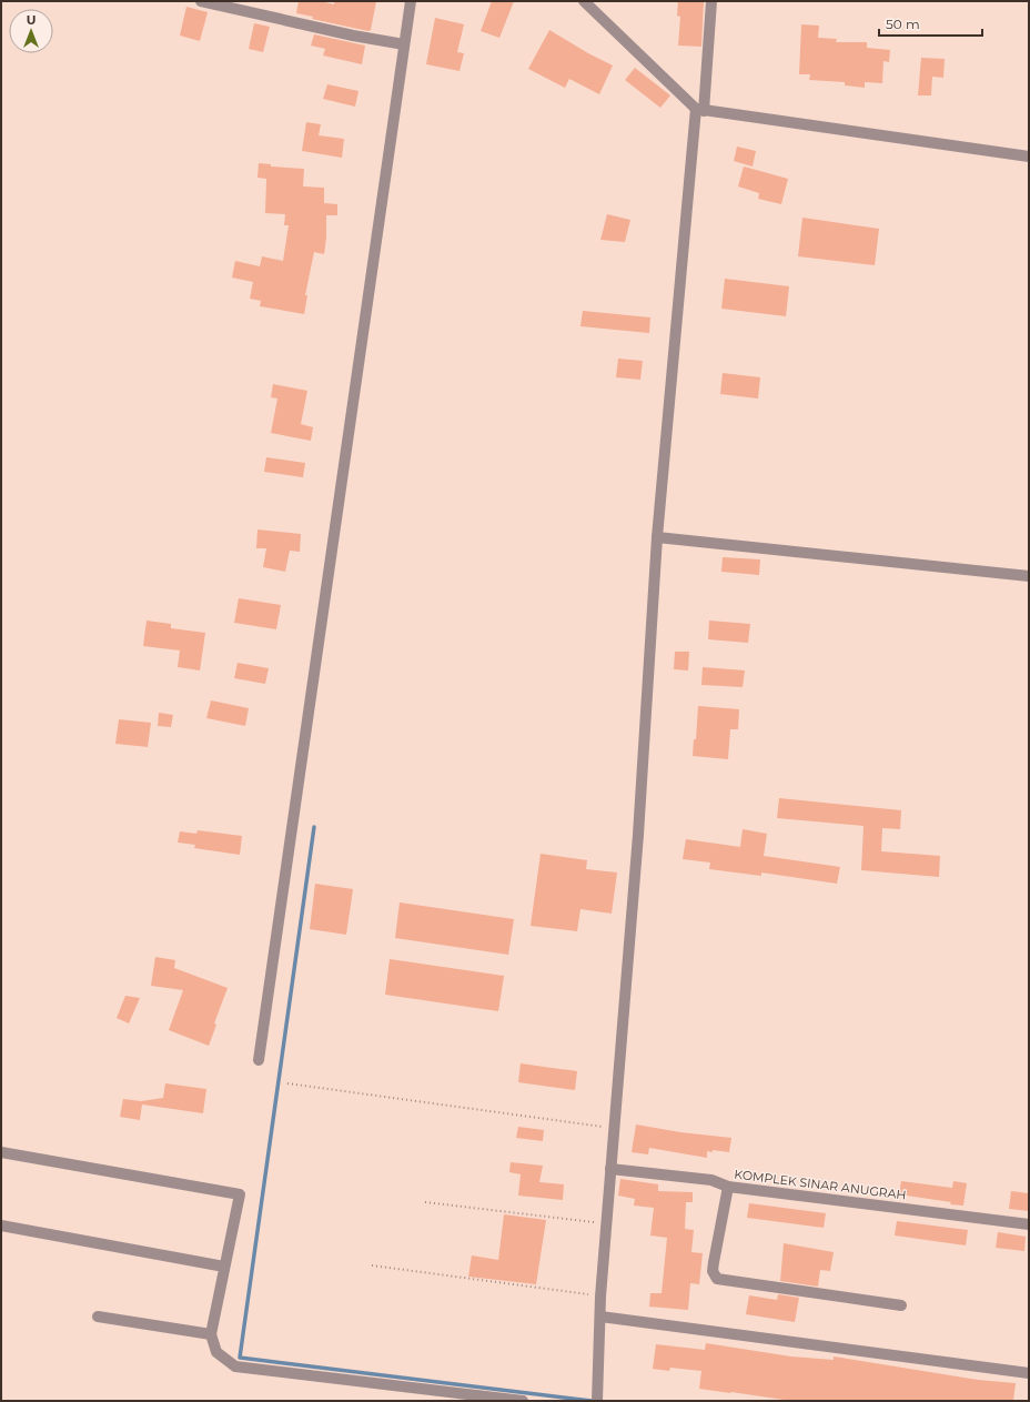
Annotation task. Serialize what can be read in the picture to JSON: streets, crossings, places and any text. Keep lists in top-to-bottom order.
{
  "streets": {
    "street": ["KOMPLEK SINAR ANUGRAH"]
  },
  "scale_bar": "50 m",
  "north": "top"
}
